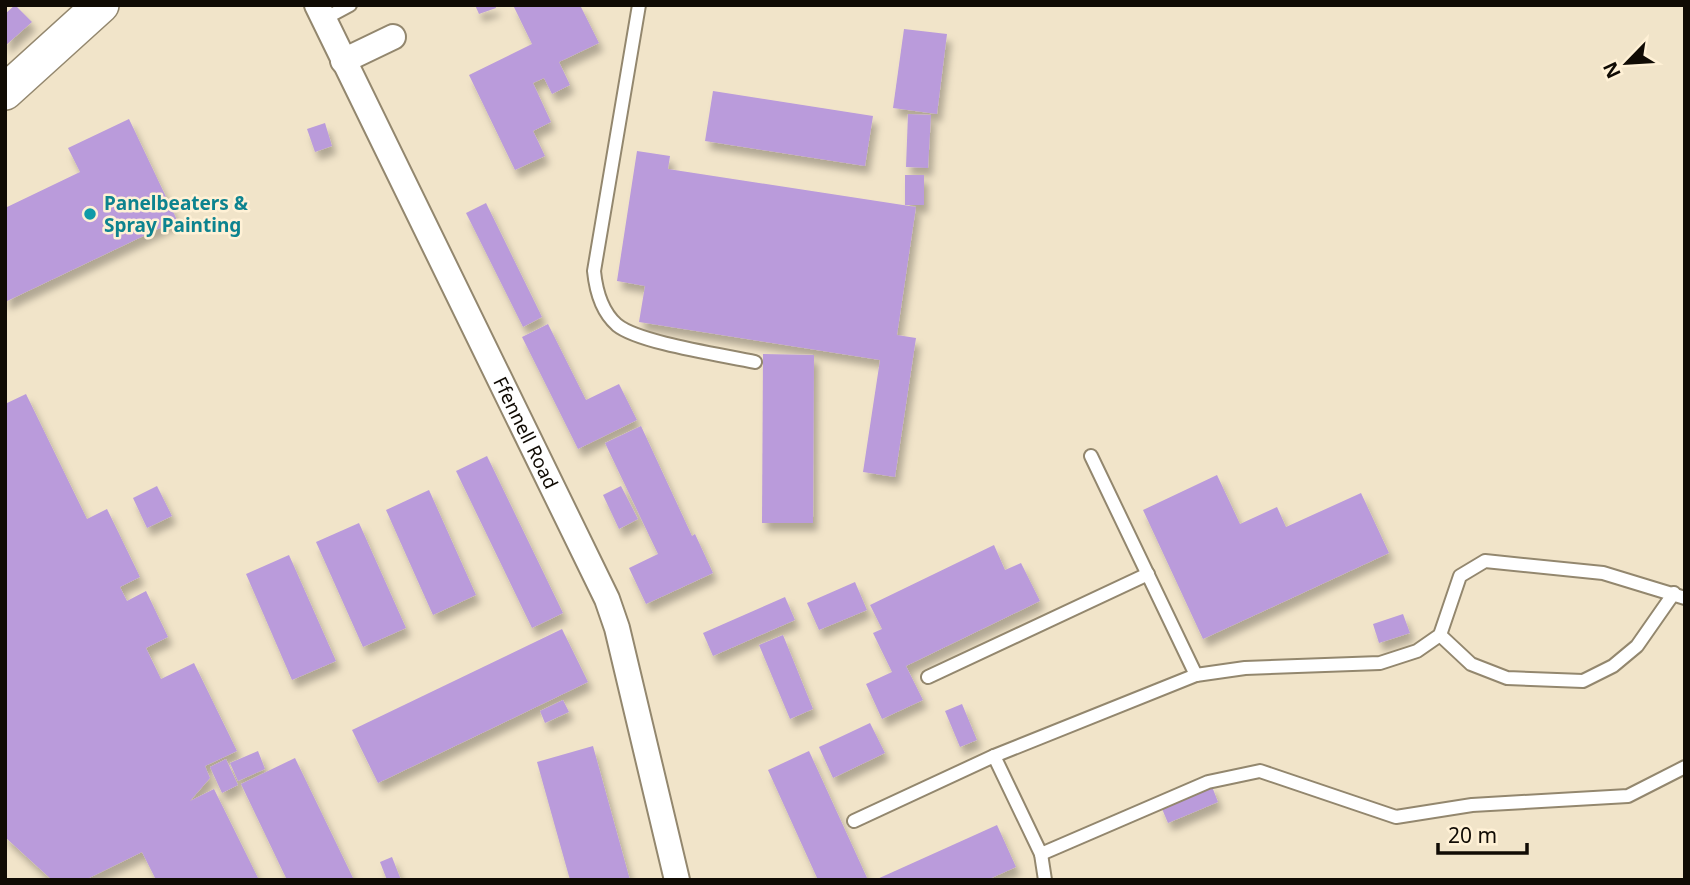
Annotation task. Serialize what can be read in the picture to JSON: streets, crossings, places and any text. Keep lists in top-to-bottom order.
{
  "streets": {
    "street": ["Ffennell Road"]
  },
  "places": ["Panelbeaters & Spray Painting"],
  "scale_bar": "20 m",
  "north": "bottom left"
}
